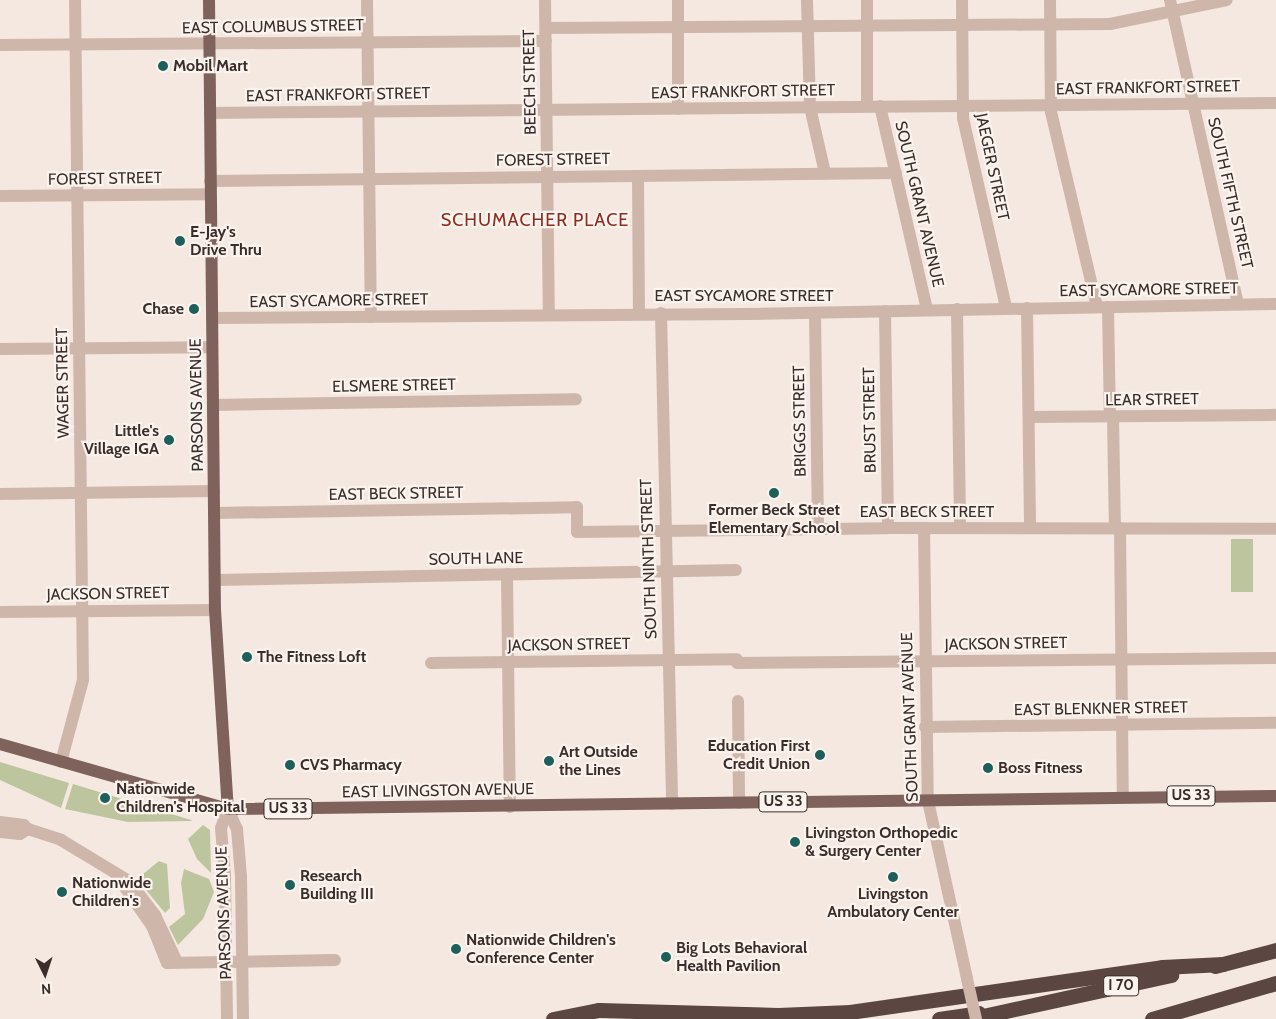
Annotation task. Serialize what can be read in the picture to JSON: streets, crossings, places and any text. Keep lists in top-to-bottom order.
{
  "streets": {
    "highway": ["I 70"],
    "main road": ["PARSONS AVENUE", "EAST LIVINGSTON AVENUE", "US 33"],
    "street": [
      "EAST COLUMBUS STREET",
      "BEECH STREET",
      "EAST FRANKFORT STREET",
      "FOREST STREET",
      "JAEGER STREET",
      "SOUTH FIFTH STREET",
      "SOUTH GRANT AVENUE",
      "EAST SYCAMORE STREET",
      "WAGER STREET",
      "ELSMERE STREET",
      "LEAR STREET",
      "BRUST STREET",
      "BRIGGS STREET",
      "EAST BECK STREET",
      "SOUTH LANE",
      "SOUTH NINTH STREET",
      "JACKSON STREET",
      "EAST BLENKNER STREET"
    ]
  },
  "crossings": [
    ["EAST COLUMBUS STREET", "BEECH STREET"],
    ["EAST COLUMBUS STREET", "JAEGER STREET"],
    ["EAST COLUMBUS STREET", "SOUTH FIFTH STREET"],
    ["EAST COLUMBUS STREET", "SOUTH GRANT AVENUE"],
    ["EAST COLUMBUS STREET", "WAGER STREET"],
    ["EAST COLUMBUS STREET", "PARSONS AVENUE"],
    ["BEECH STREET", "EAST FRANKFORT STREET"],
    ["BEECH STREET", "FOREST STREET"],
    ["BEECH STREET", "EAST SYCAMORE STREET"],
    ["EAST FRANKFORT STREET", "JAEGER STREET"],
    ["EAST FRANKFORT STREET", "SOUTH FIFTH STREET"],
    ["EAST FRANKFORT STREET", "SOUTH GRANT AVENUE"],
    ["EAST FRANKFORT STREET", "PARSONS AVENUE"],
    ["FOREST STREET", "SOUTH GRANT AVENUE"],
    ["FOREST STREET", "WAGER STREET"],
    ["FOREST STREET", "PARSONS AVENUE"],
    ["JAEGER STREET", "EAST SYCAMORE STREET"],
    ["SOUTH FIFTH STREET", "EAST SYCAMORE STREET"],
    ["SOUTH GRANT AVENUE", "EAST SYCAMORE STREET"],
    ["SOUTH GRANT AVENUE", "EAST BECK STREET"],
    ["SOUTH GRANT AVENUE", "JACKSON STREET"],
    ["SOUTH GRANT AVENUE", "EAST BLENKNER STREET"],
    ["SOUTH GRANT AVENUE", "EAST LIVINGSTON AVENUE"],
    ["EAST SYCAMORE STREET", "PARSONS AVENUE"],
    ["EAST SYCAMORE STREET", "BRUST STREET"],
    ["EAST SYCAMORE STREET", "BRIGGS STREET"],
    ["EAST SYCAMORE STREET", "SOUTH NINTH STREET"],
    ["WAGER STREET", "JACKSON STREET"],
    ["WAGER STREET", "EAST LIVINGSTON AVENUE"],
    ["ELSMERE STREET", "PARSONS AVENUE"],
    ["PARSONS AVENUE", "EAST BECK STREET"],
    ["PARSONS AVENUE", "SOUTH LANE"],
    ["PARSONS AVENUE", "JACKSON STREET"],
    ["PARSONS AVENUE", "EAST LIVINGSTON AVENUE"],
    ["BRUST STREET", "EAST BECK STREET"],
    ["BRIGGS STREET", "EAST BECK STREET"],
    ["EAST BECK STREET", "SOUTH NINTH STREET"],
    ["SOUTH LANE", "SOUTH NINTH STREET"],
    ["SOUTH NINTH STREET", "JACKSON STREET"],
    ["SOUTH NINTH STREET", "EAST LIVINGSTON AVENUE"]
  ],
  "districts": ["SCHUMACHER PLACE"],
  "places": [
    "Mobil Mart",
    "E-Jay's Drive Thru",
    "Chase",
    "Little's Village IGA",
    "Former Beck Street Elementary School",
    "The Fitness Loft",
    "Education First Credit Union",
    "Art Outside the Lines",
    "CVS Pharmacy",
    "Boss Fitness",
    "Nationwide Children's Hospital",
    "Livingston Orthopedic & Surgery Center",
    "Livingston Ambulatory Center",
    "Research Building III",
    "Nationwide Children's",
    "Nationwide Children's Conference Center",
    "Big Lots Behavioral Health Pavilion"
  ],
  "north": "bottom"
}
